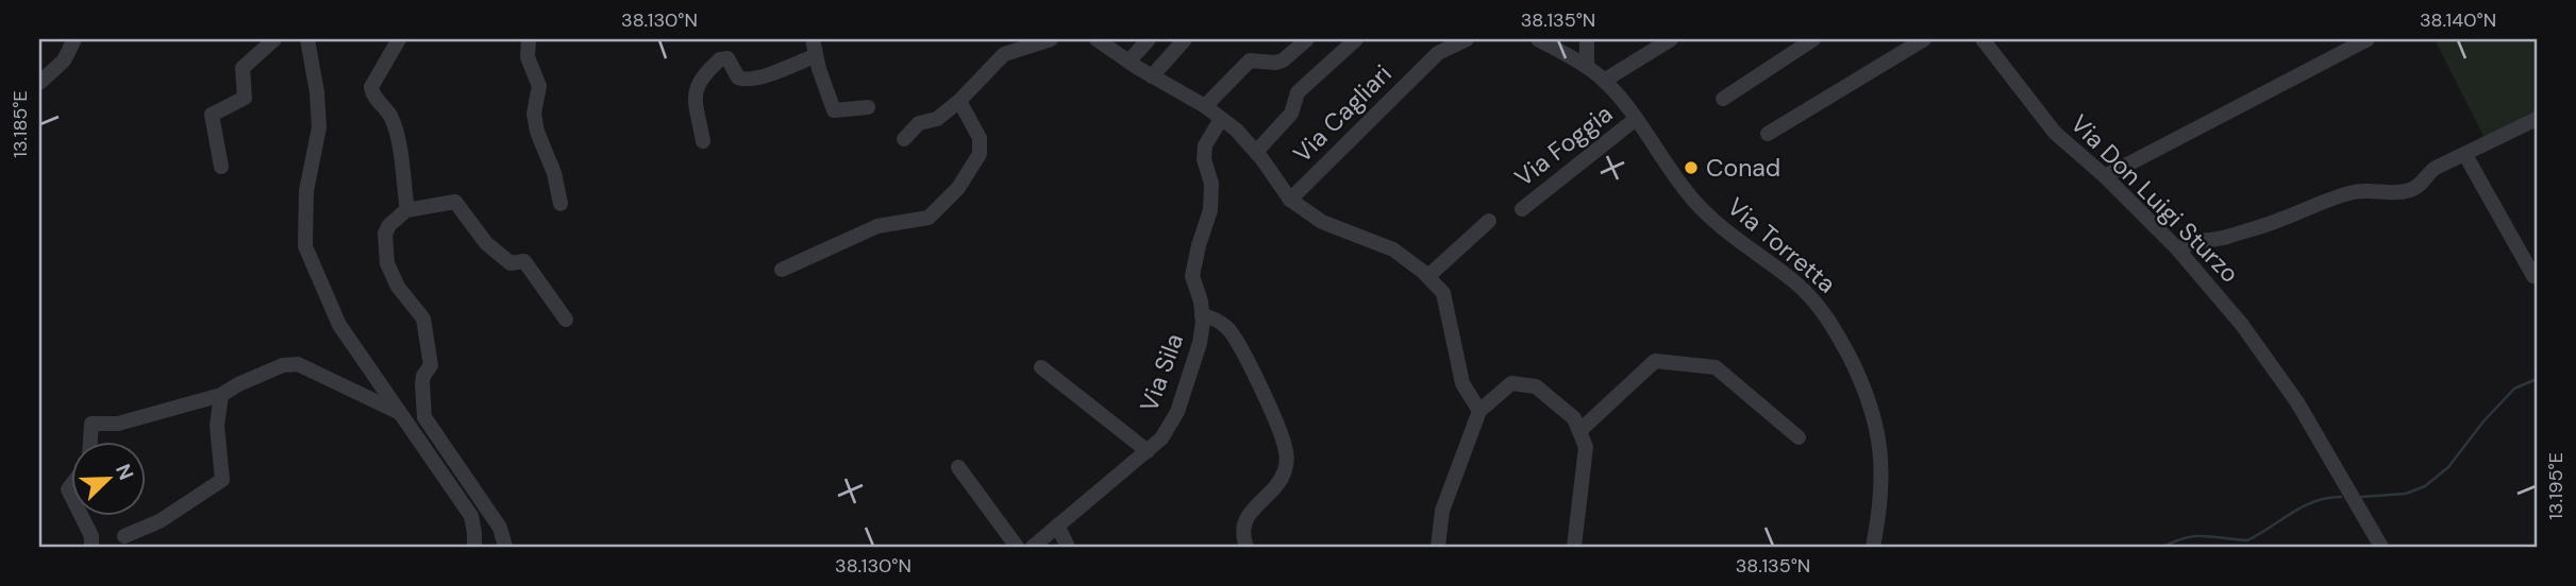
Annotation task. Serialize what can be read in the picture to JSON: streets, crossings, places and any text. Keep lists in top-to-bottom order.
{
  "streets": {
    "street": [
      "Via Cagliari",
      "Via Foggia",
      "Via Don Luigi Sturzo",
      "Via Torretta",
      "Via Sila"
    ]
  },
  "crossings": [
    ["Via Foggia", "Via Torretta"]
  ],
  "places": ["Conad"],
  "north": "top right",
  "coordinates": [
    "38.130°N",
    "38.135°N",
    "38.140°N",
    "13.185°E",
    "13.195°E"
  ]
}
